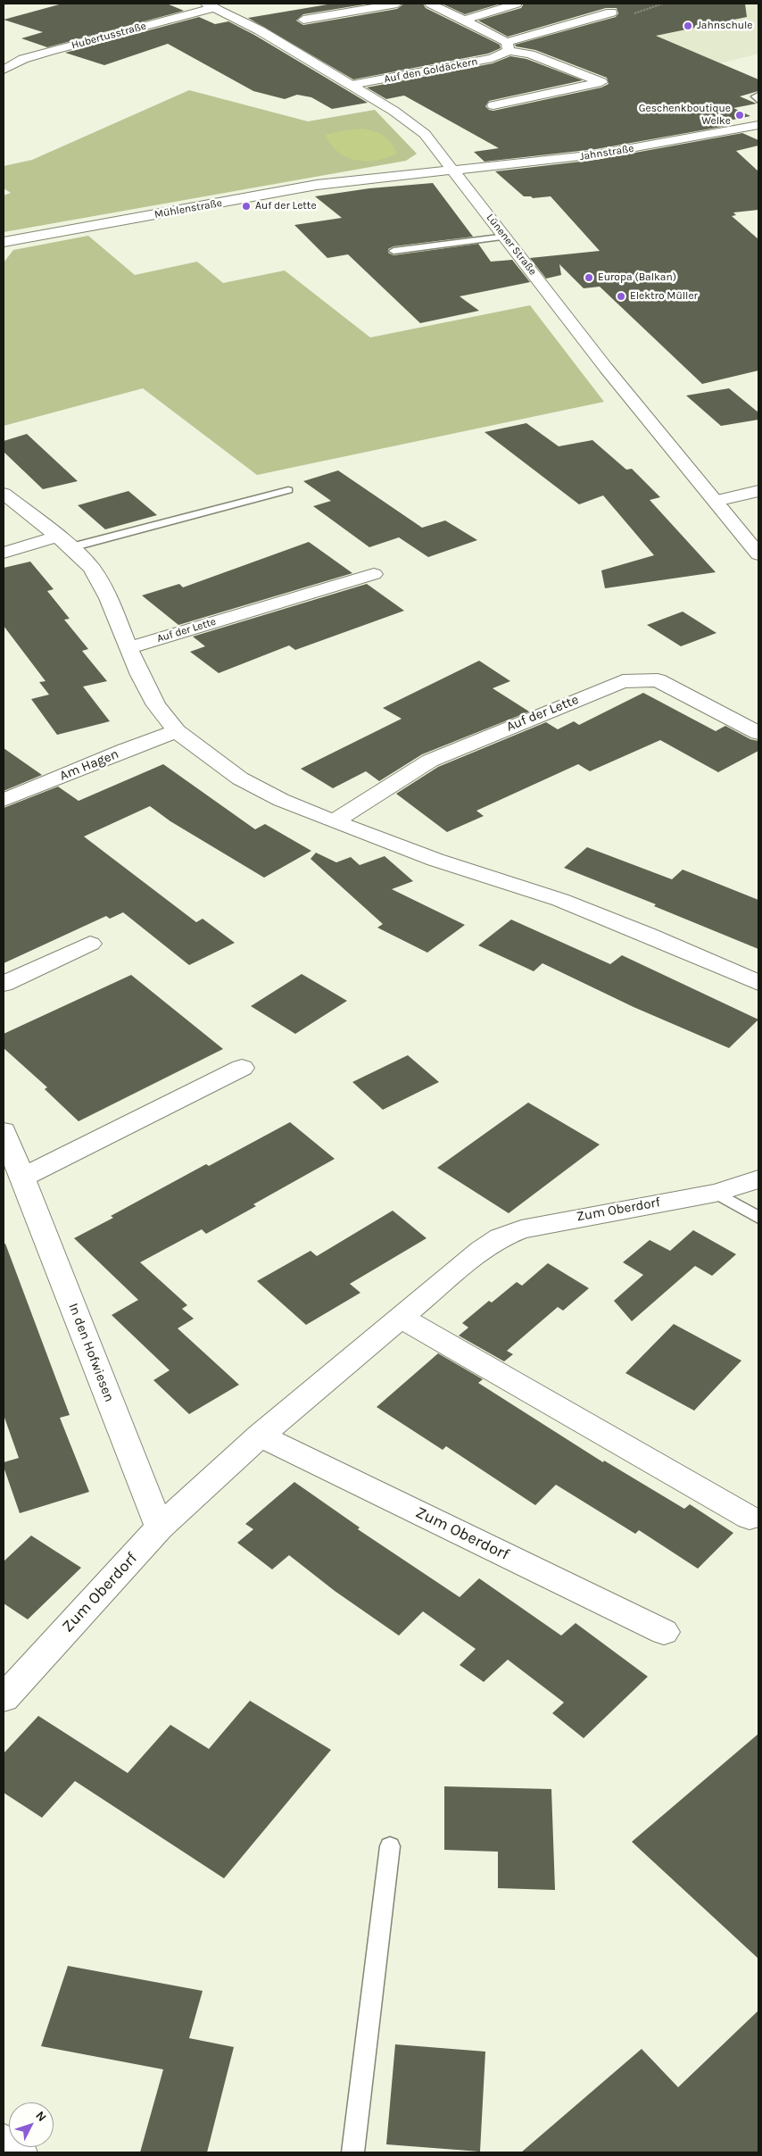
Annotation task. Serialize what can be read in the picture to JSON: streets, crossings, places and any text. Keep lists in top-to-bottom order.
{
  "streets": {
    "street": [
      "Hubertusstraße",
      "Auf den Goldäckern",
      "Jahnstraße",
      "Mühlenstraße",
      "Lünener Straße",
      "Auf der Lette",
      "Am Hagen",
      "Zum Oberdorf",
      "In den Hofwiesen"
    ]
  },
  "crossings": [
    ["Hubertusstraße", "Lünener Straße"],
    ["Auf den Goldäckern", "Lünener Straße"],
    ["Jahnstraße", "Mühlenstraße"],
    ["Jahnstraße", "Lünener Straße"],
    ["Mühlenstraße", "Lünener Straße"],
    ["Zum Oberdorf", "In den Hofwiesen"]
  ],
  "places": [
    "Jahnschule",
    "Geschenkboutique Welke",
    "Auf der Lette",
    "Europa (Balkan)",
    "Elektro Müller"
  ],
  "north": "top right"
}
